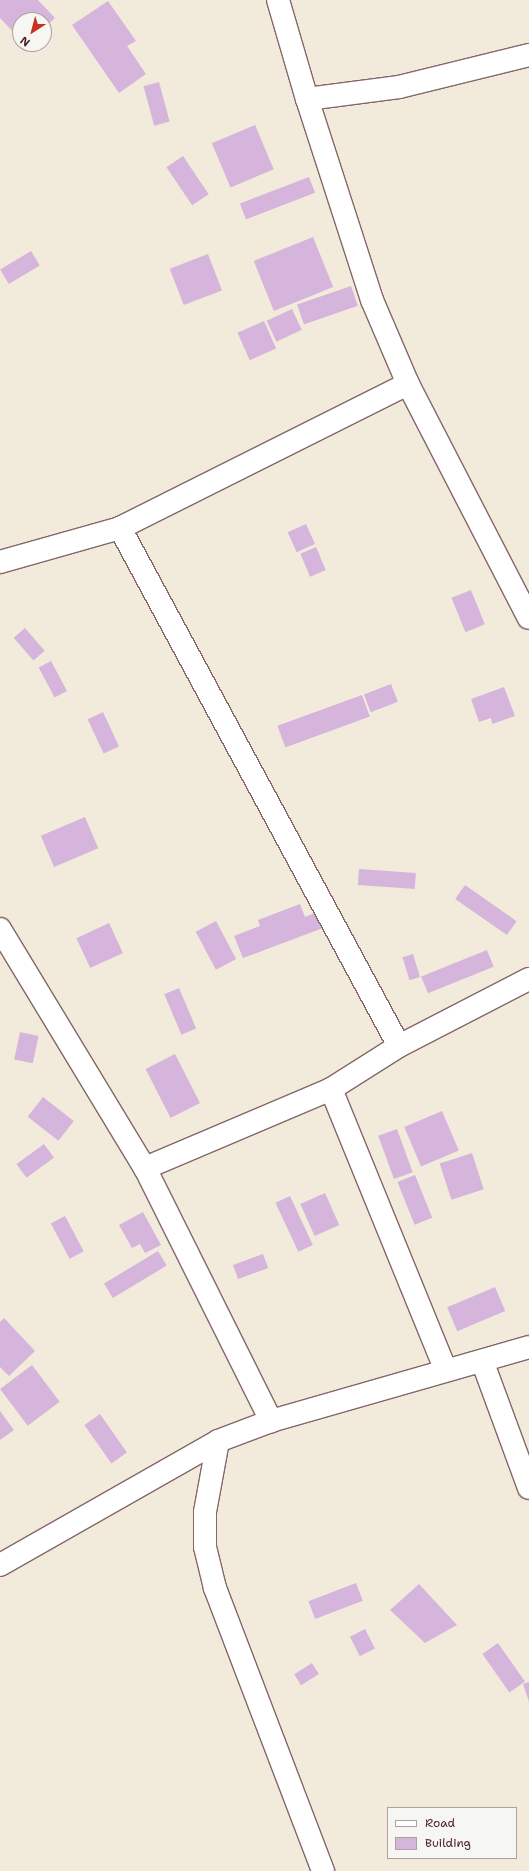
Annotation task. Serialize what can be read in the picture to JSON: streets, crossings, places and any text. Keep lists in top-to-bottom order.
{
  "legend": ["Road", "Building"],
  "north": "bottom left"
}
